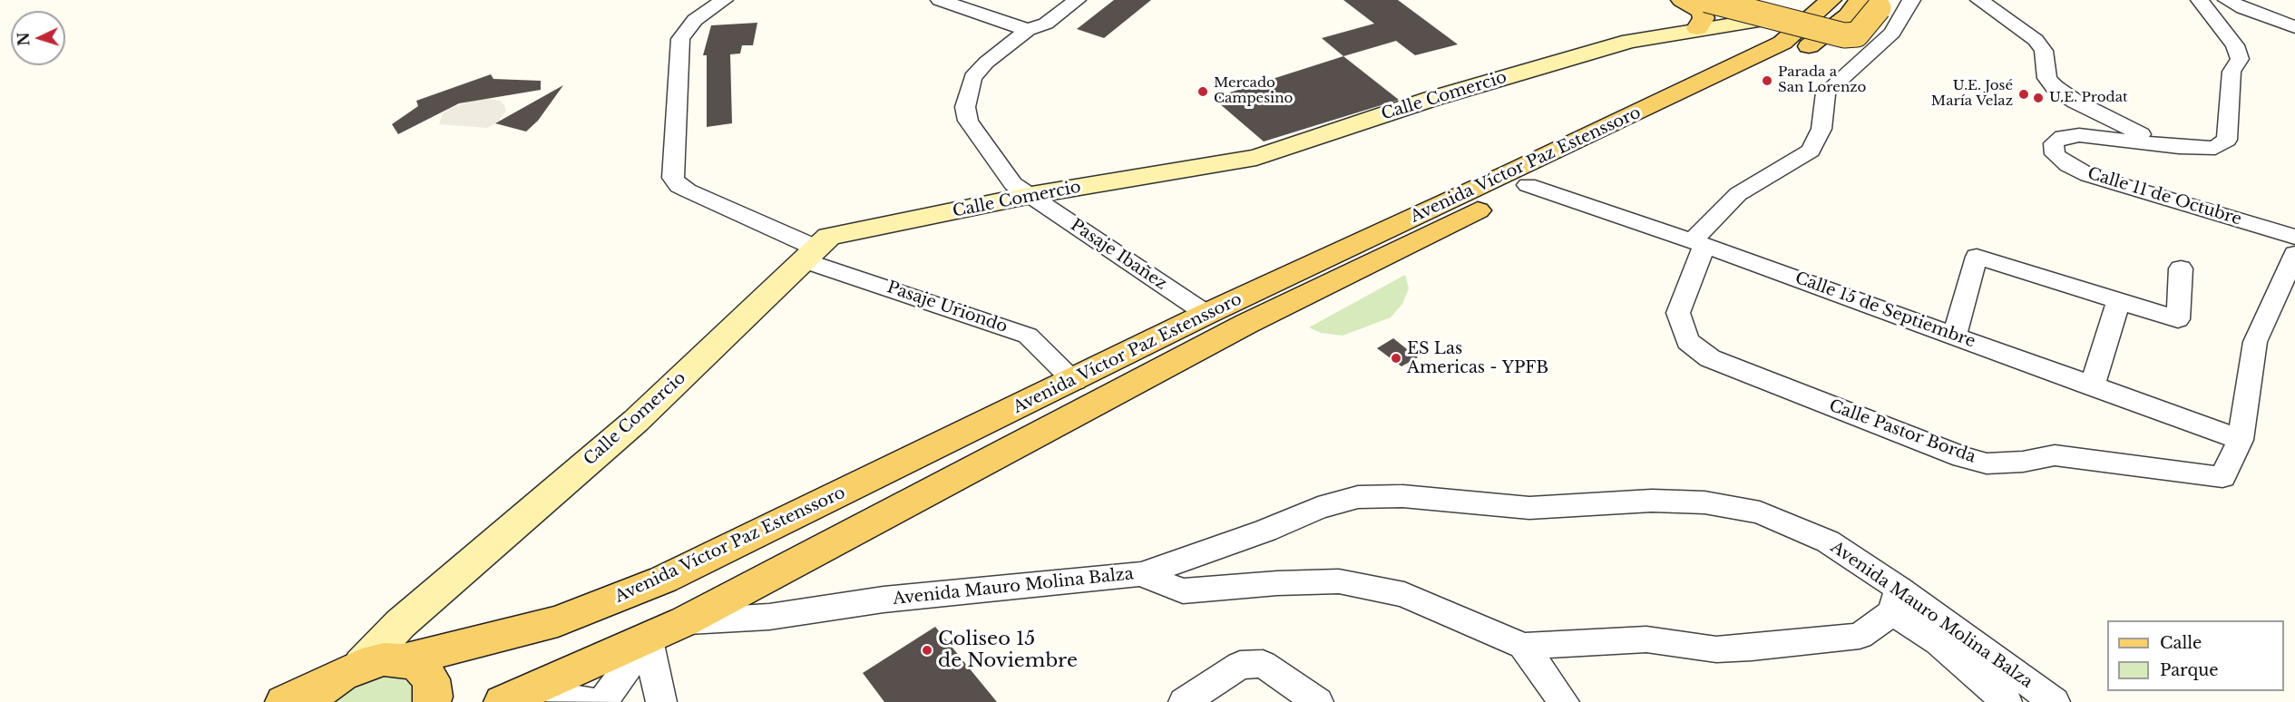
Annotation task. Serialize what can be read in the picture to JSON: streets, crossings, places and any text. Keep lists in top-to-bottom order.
{
  "streets": {
    "main road": ["Avenida Víctor Paz Estenssoro"],
    "street": [
      "Calle Comercio",
      "Calle 11 de Octubre",
      "Pasaje Ibañez",
      "Pasaje Uriondo",
      "Calle 15 de Septiembre",
      "Calle Pastor Borda",
      "Avenida Mauro Molina Balza"
    ]
  },
  "crossings": [
    ["Calle Comercio", "Avenida Víctor Paz Estenssoro"],
    ["Calle Comercio", "Pasaje Ibañez"],
    ["Calle Comercio", "Pasaje Uriondo"],
    ["Avenida Víctor Paz Estenssoro", "Pasaje Ibañez"],
    ["Avenida Víctor Paz Estenssoro", "Pasaje Uriondo"],
    ["Avenida Víctor Paz Estenssoro", "Calle 15 de Septiembre"],
    ["Avenida Víctor Paz Estenssoro", "Avenida Mauro Molina Balza"],
    ["Calle 15 de Septiembre", "Calle Pastor Borda"]
  ],
  "places": [
    "Parada a San Lorenzo",
    "Mercado Campesino",
    "U.E. José María Velaz",
    "U.E. Prodat",
    "ES Las Americas - YPFB",
    "Coliseo 15 de Noviembre"
  ],
  "legend": ["Calle", "Parque"],
  "north": "left"
}
